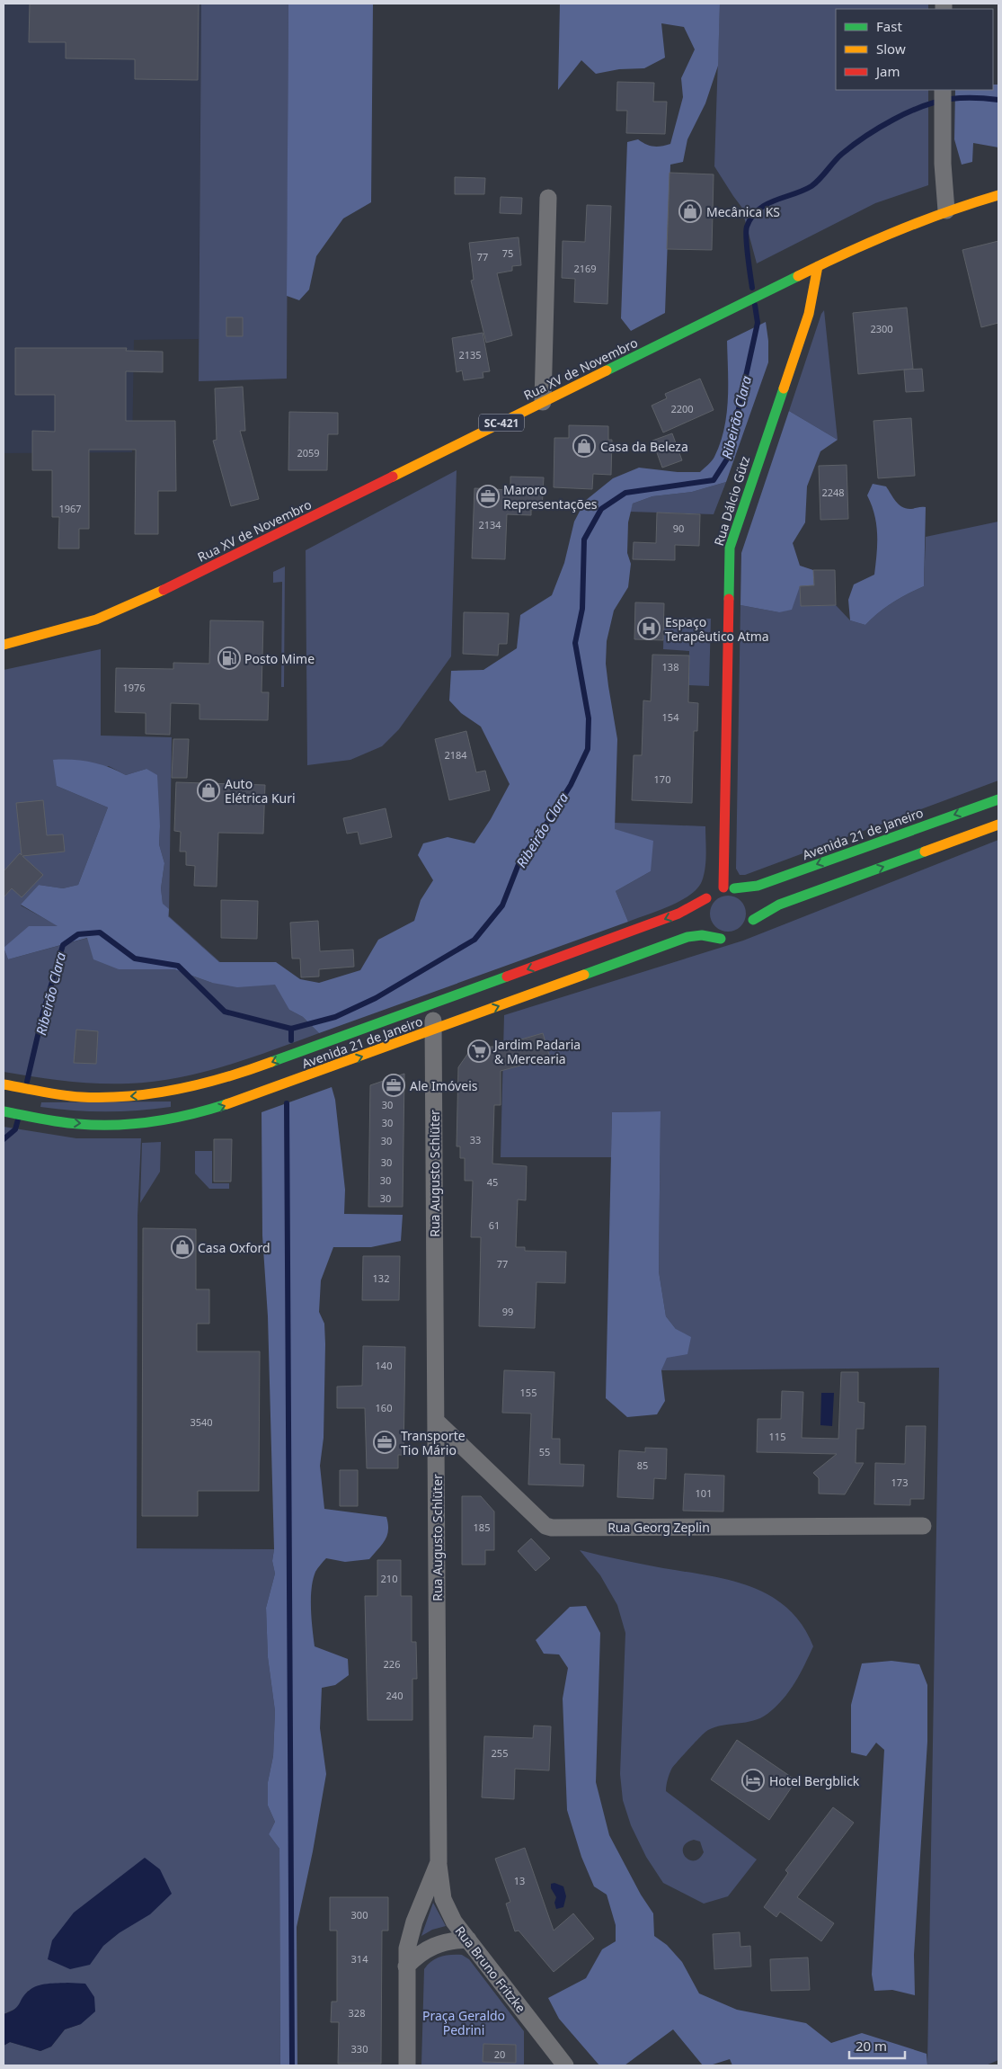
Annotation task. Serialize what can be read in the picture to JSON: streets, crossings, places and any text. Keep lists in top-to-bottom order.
{
  "streets": {
    "main road": [
      "Rua XV de Novembro",
      "SC-421",
      "Rua Dálcio Gütz",
      "Avenida 21 de Janeiro"
    ],
    "street": ["Rua Augusto Schlüter", "Rua Georg Zeplin", "Rua Bruno Fritzke"]
  },
  "crossings": [
    ["Rua XV de Novembro", "Rua Dálcio Gütz"],
    ["Rua Dálcio Gütz", "Avenida 21 de Janeiro"],
    ["Avenida 21 de Janeiro", "Rua Augusto Schlüter"],
    ["Rua Augusto Schlüter", "Rua Georg Zeplin"],
    ["Rua Augusto Schlüter", "Rua Bruno Fritzke"]
  ],
  "water": ["Ribeirão Clara"],
  "parks": ["Praça Geraldo Pedrini"],
  "places": {
    "shop": [
      "Mecânica KS",
      "Casa da Beleza",
      "Auto Elétrica Kuri",
      "Casa Oxford"
    ],
    "office": ["Maroro Representações", "Ale Imóveis", "Transporte Tio Mário"],
    "hospital": ["Espaço Terapêutico Atma"],
    "fuel station": ["Posto Mime"],
    "supermarket": ["Jardim Padaria & Mercearia"],
    "hotel": ["Hotel Bergblick"]
  },
  "house_numbers": [
    "75",
    "77",
    "2169",
    "2300",
    "2135",
    "2200",
    "2059",
    "2248",
    "1967",
    "2134",
    "90",
    "138",
    "1976",
    "154",
    "2184",
    "170",
    "30",
    "30",
    "33",
    "30",
    "30",
    "30",
    "45",
    "30",
    "61",
    "77",
    "132",
    "99",
    "140",
    "155",
    "160",
    "3540",
    "115",
    "55",
    "85",
    "173",
    "101",
    "185",
    "210",
    "226",
    "240",
    "255",
    "13",
    "300",
    "314",
    "328",
    "330",
    "20"
  ],
  "legend": ["Fast", "Slow", "Jam"],
  "scale_bar": "20 m"
}
